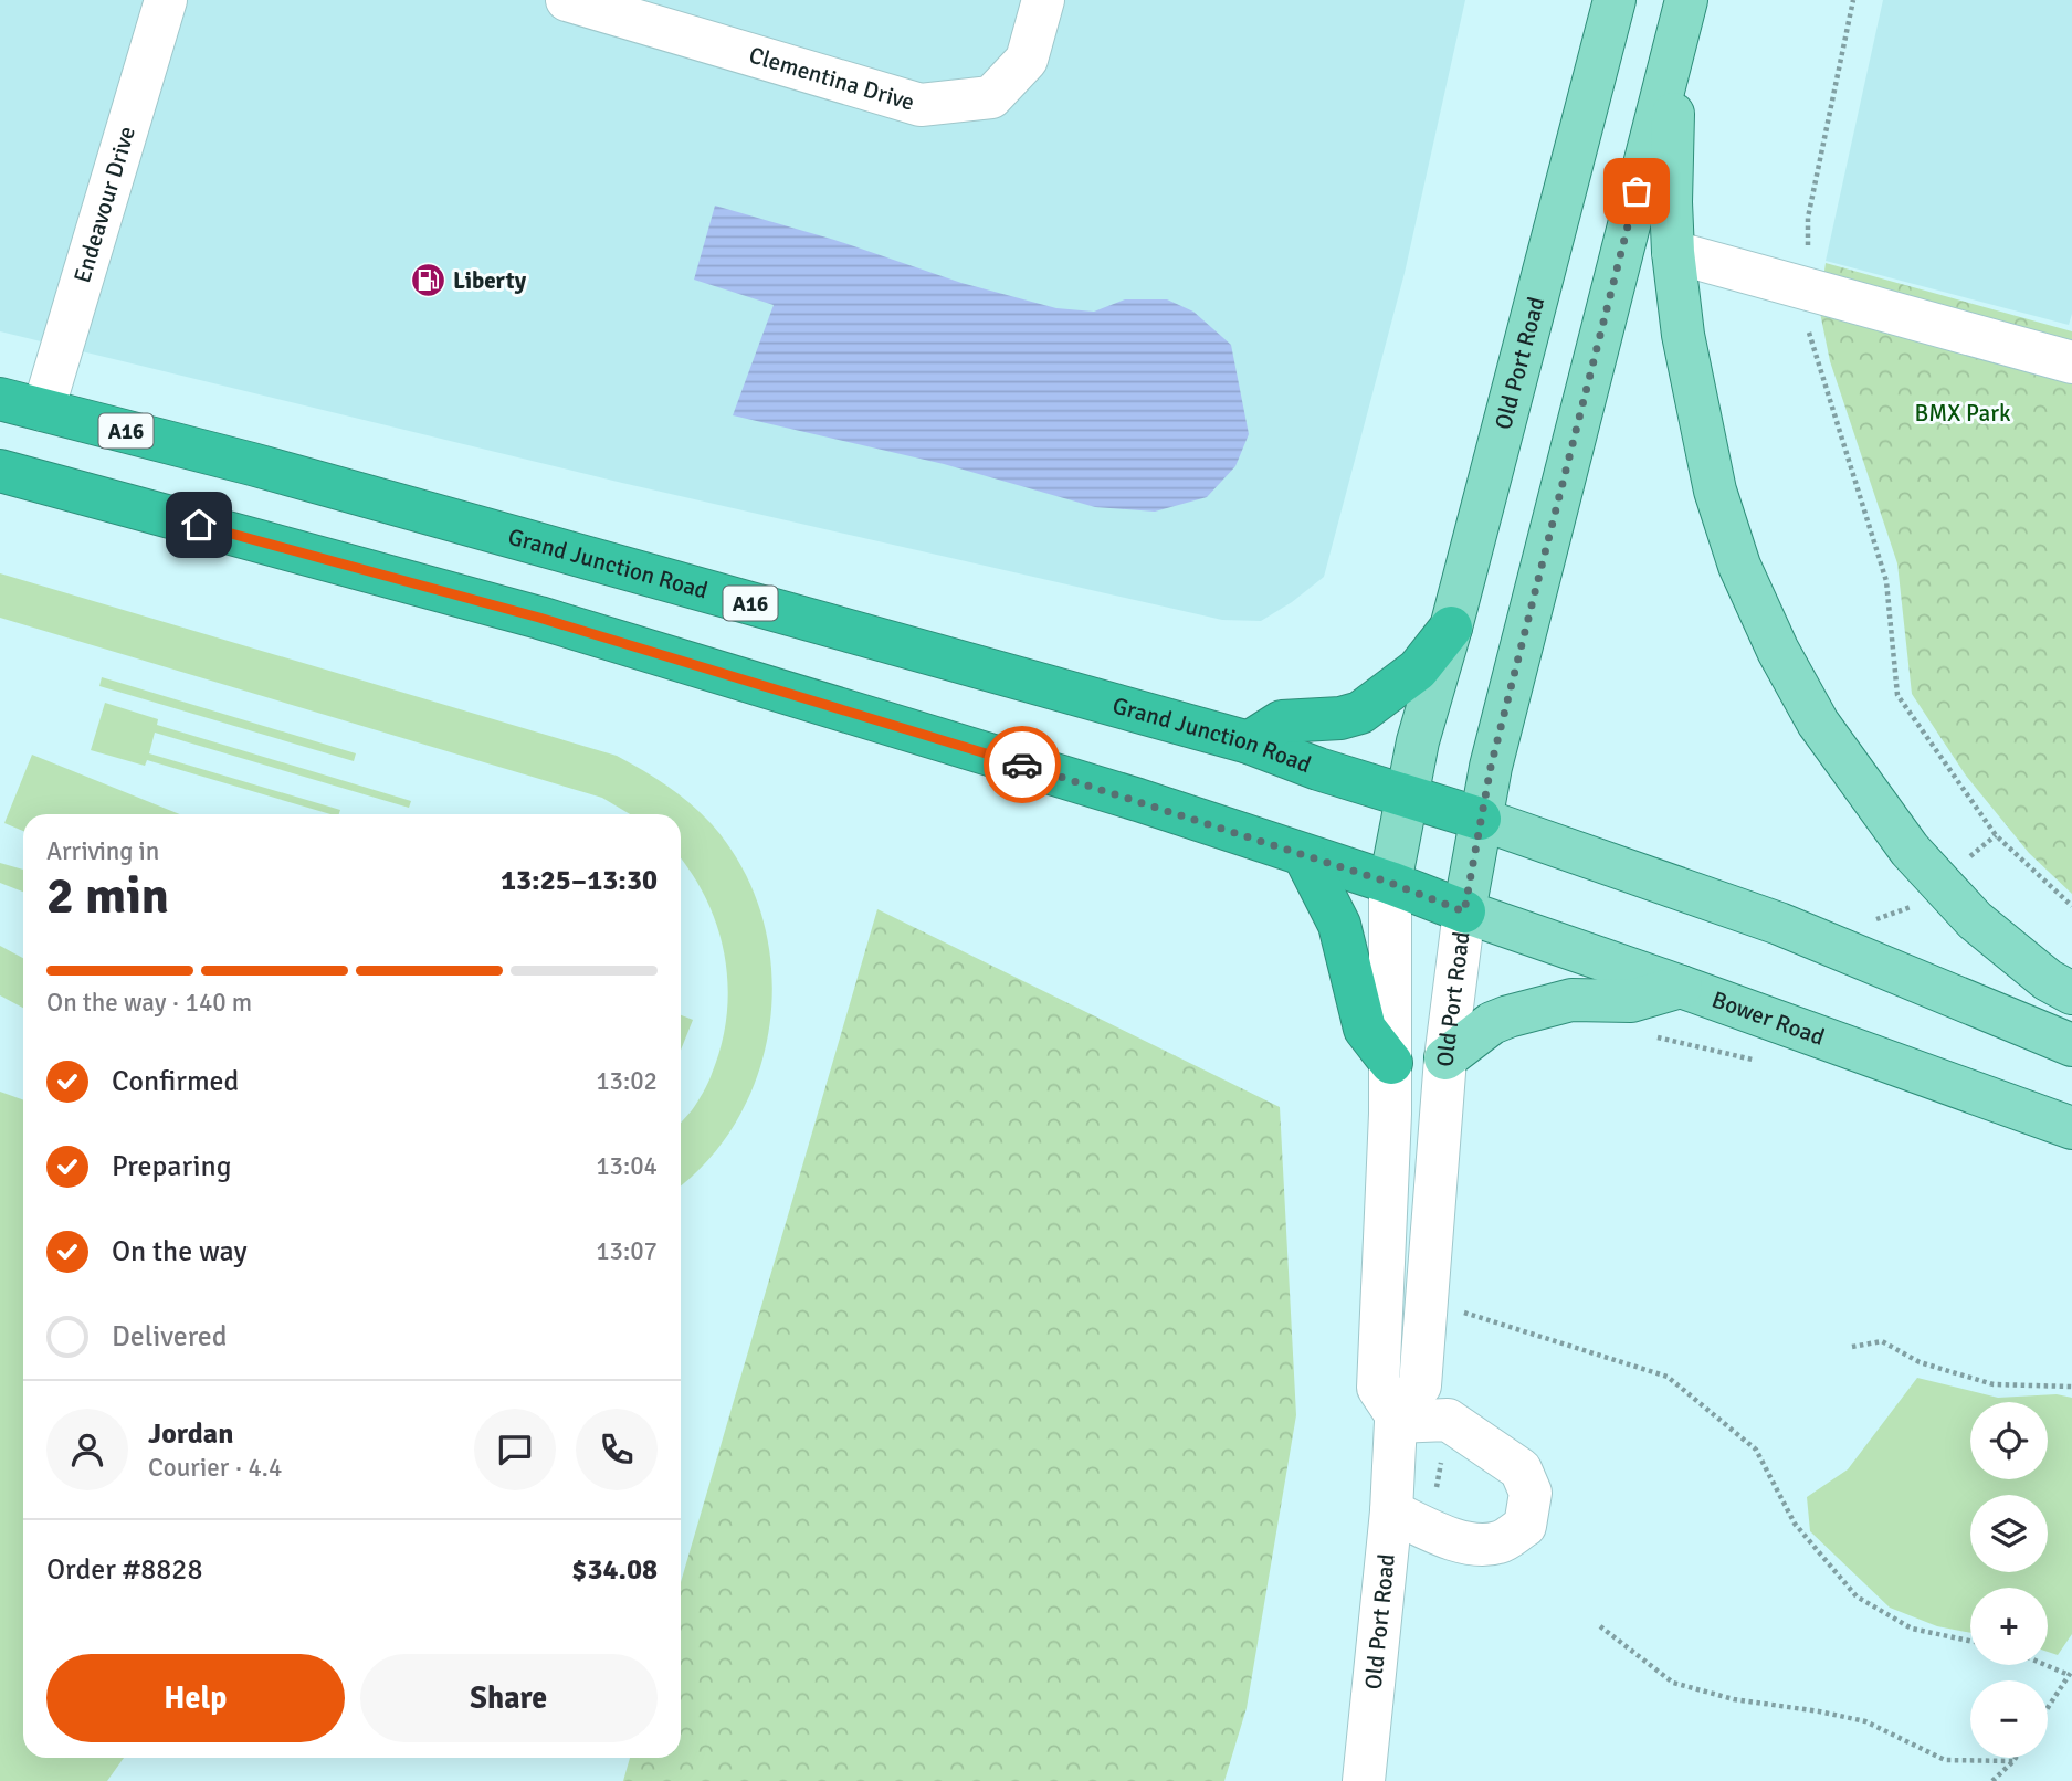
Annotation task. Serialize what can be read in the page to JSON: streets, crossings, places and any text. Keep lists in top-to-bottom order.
{
  "streets": {
    "highway": ["A16", "Grand Junction Road"],
    "main road": ["Old Port Road", "Bower Road"],
    "street": ["Clementina Drive", "Endeavour Drive"]
  },
  "crossings": [
    ["Endeavour Drive", "Grand Junction Road"],
    ["Old Port Road", "A16"],
    ["Old Port Road", "Grand Junction Road"],
    ["Old Port Road", "Bower Road"],
    ["A16", "Grand Junction Road"]
  ],
  "parks": ["BMX Park"],
  "places": {
    "fuel station": ["Liberty"]
  },
  "page": {
    "heading": ["2 min", "Arriving in", "13:25–13:30"],
    "panel": [
      "Jordan",
      "Courier · 4.4",
      "Order #8828",
      "$34.08"
    ],
    "bar": "On the way · 140 m",
    "list": [
      ["Confirmed", "13:02"],
      ["Preparing", "13:04"],
      ["On the way", "13:07"],
      "Delivered"
    ],
    "map_buttons": ["+", "−"],
    "buttons": ["Help", "Share"]
  }
}
